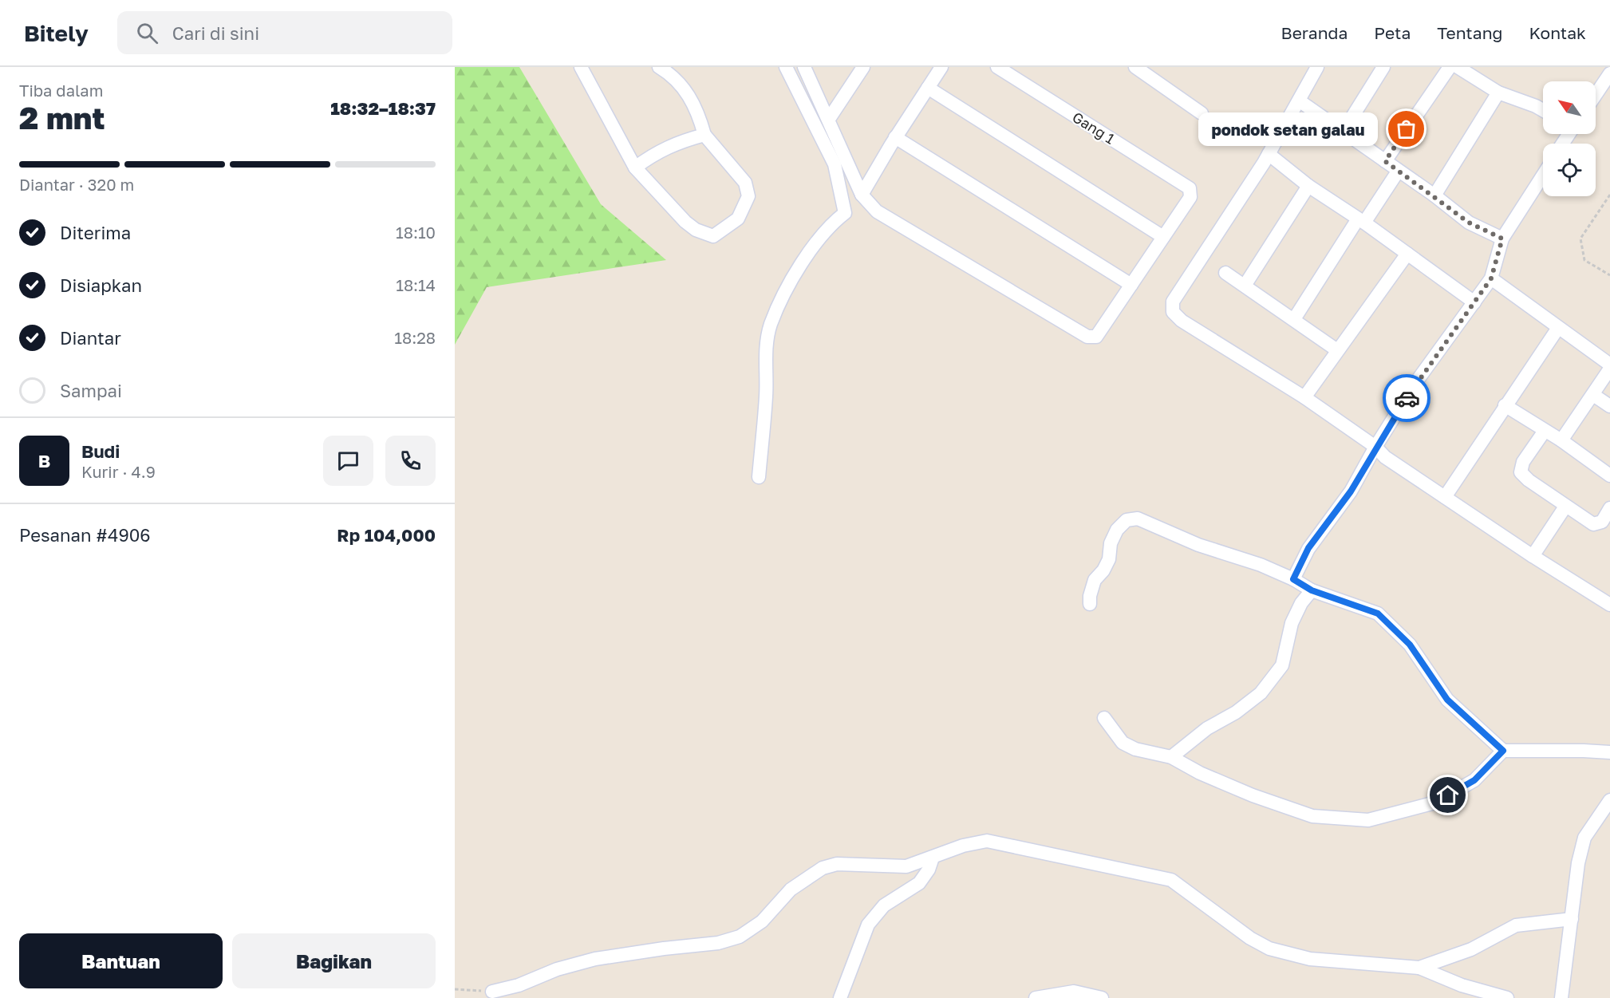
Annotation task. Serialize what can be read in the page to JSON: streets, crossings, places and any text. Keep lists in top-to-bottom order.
{
  "streets": {
    "street": ["Gang 1"]
  },
  "places": ["pondok setan galau"],
  "north": "top left",
  "page": {
    "header": "Bitely",
    "search": "Cari di sini",
    "nav": [
      "Beranda",
      "Peta",
      "Tentang",
      "Kontak"
    ],
    "heading": ["2 mnt", "Tiba dalam", "18:32–18:37"],
    "panel": [
      "Budi",
      "Kurir · 4.9",
      "Pesanan #4906",
      "Rp 104,000"
    ],
    "bubble": "pondok setan galau",
    "bar": "Diantar · 320 m",
    "list": [
      ["Diterima", "18:10"],
      ["Disiapkan", "18:14"],
      ["Diantar", "18:28"],
      "Sampai"
    ],
    "round": "B",
    "buttons": ["Bantuan", "Bagikan"]
  }
}
